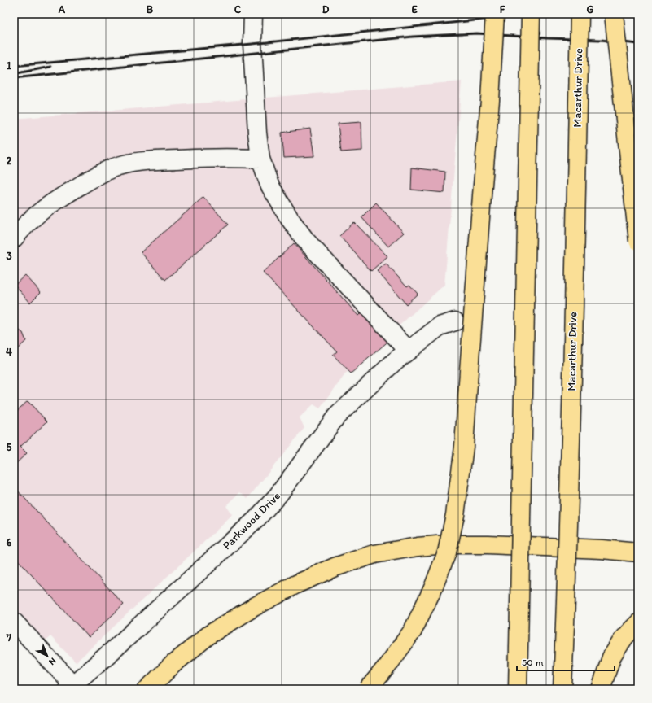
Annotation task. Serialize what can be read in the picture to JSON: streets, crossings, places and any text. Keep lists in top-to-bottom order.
{
  "streets": {
    "highway": ["Macarthur Drive"],
    "street": ["Parkwood Drive"]
  },
  "scale_bar": "50 m",
  "north": "bottom right",
  "grid": {
    "columns": [
      "A",
      "B",
      "C",
      "D",
      "E",
      "F",
      "G"
    ],
    "rows": [
      "1",
      "2",
      "3",
      "4",
      "5",
      "6",
      "7"
    ]
  }
}
